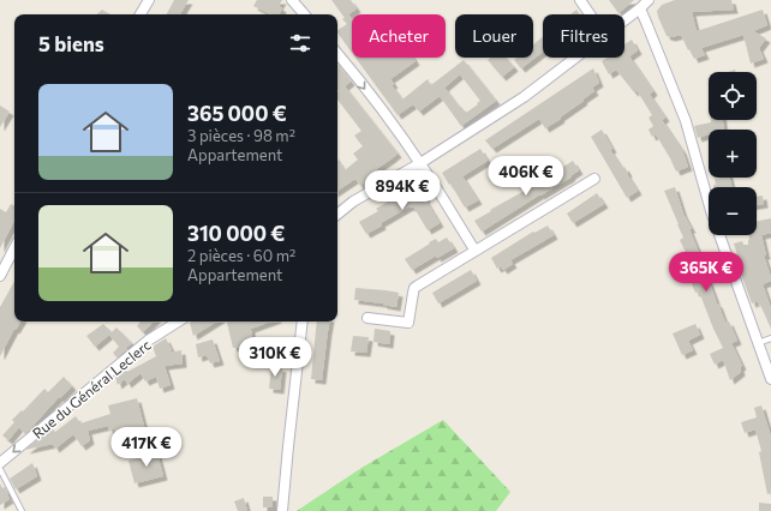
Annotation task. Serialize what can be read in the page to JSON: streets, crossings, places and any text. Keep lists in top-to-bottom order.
{
  "streets": {
    "street": ["Rue du Général Leclerc"]
  },
  "one_way": ["Rue du Général Leclerc"],
  "page": {
    "chip": ["Acheter", "Louer", "Filtres"],
    "heading": "5 biens",
    "map_buttons": ["+", "−"],
    "list": [
      {
        "name": "365 000 €",
        "note": "3 pièces · 98 m² · Appartement"
      },
      {
        "name": "310 000 €",
        "note": "2 pièces · 60 m² · Appartement"
      }
    ],
    "price": [
      "406K €",
      "894K €",
      "365K €",
      "310K €",
      "417K €"
    ]
  }
}
